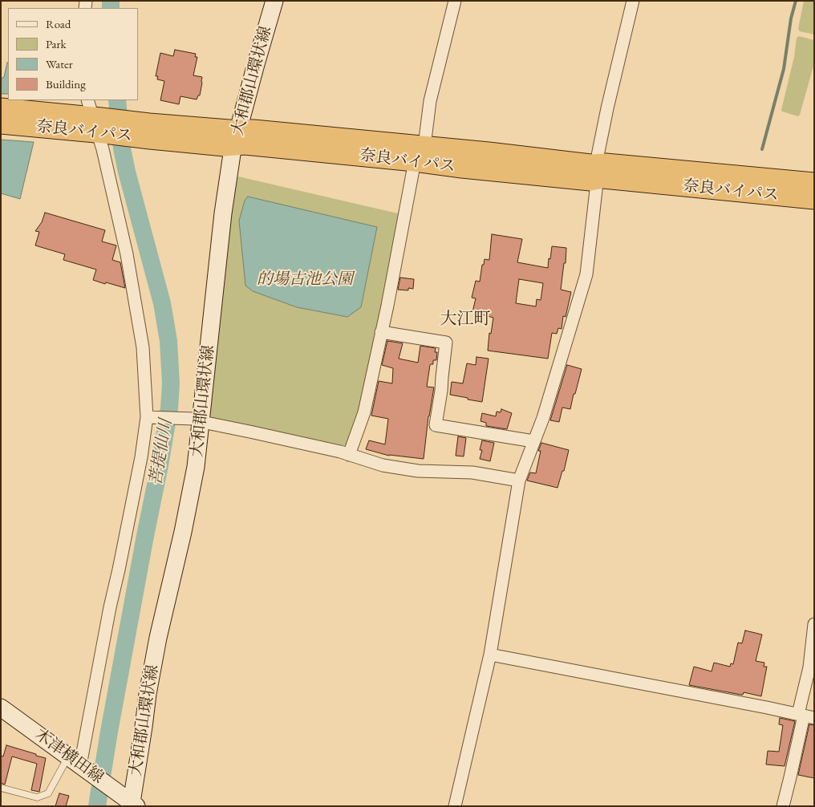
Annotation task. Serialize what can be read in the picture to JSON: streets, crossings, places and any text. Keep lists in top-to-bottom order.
{
  "streets": {
    "highway": ["奈良バイパス"],
    "main road": ["大和郡山環状線", "木津横田線"]
  },
  "crossings": [
    ["大和郡山環状線", "奈良バイパス"],
    ["大和郡山環状線", "木津横田線"]
  ],
  "districts": ["大江町"],
  "water": ["菩提仙川"],
  "parks": ["的場古池公園"],
  "legend": [
    "Road",
    "Park",
    "Water",
    "Building"
  ]
}
